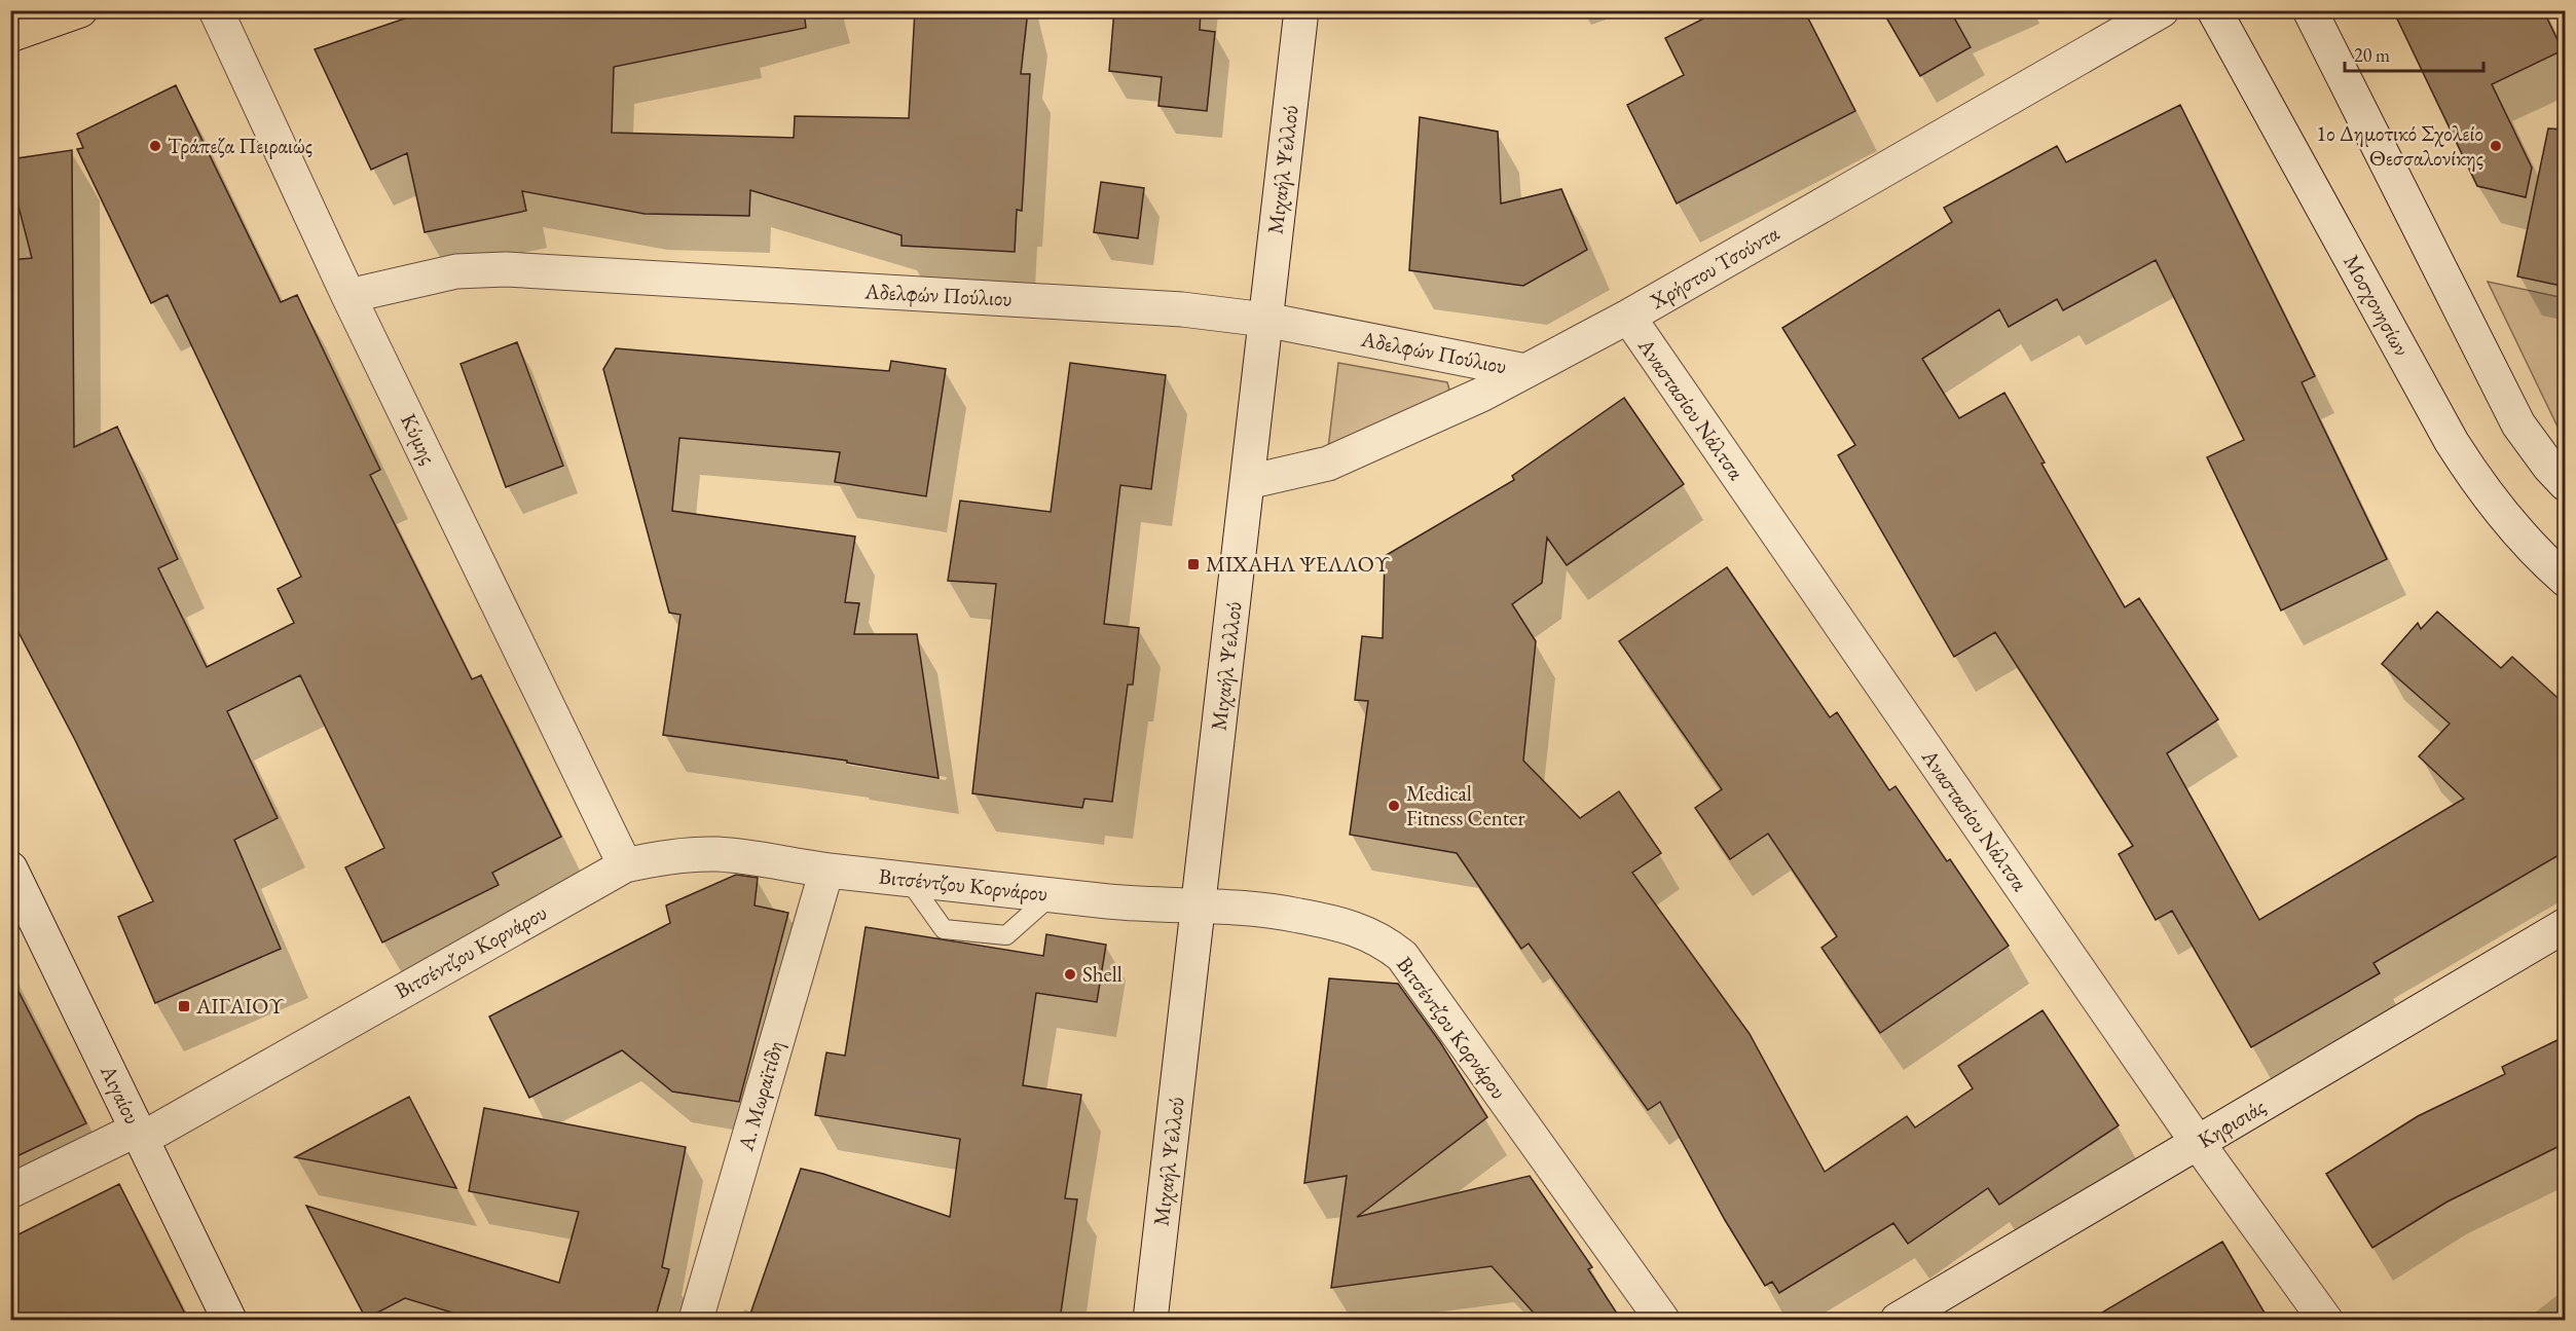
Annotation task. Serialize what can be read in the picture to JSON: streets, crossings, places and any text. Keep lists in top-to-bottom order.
{
  "streets": {
    "street": [
      "Μιχαήλ Ψελλού",
      "Χρήστου Τσούντα",
      "Αδελφών Πούλιου",
      "Μοσχονησίων",
      "Αναστασίου Νάλτσα",
      "Κύμης",
      "Βιτσέντζου Κορνάρου",
      "Αιγαίου",
      "Α. Μωραϊτίδη",
      "Κηφισιάς"
    ]
  },
  "crossings": [
    ["Μιχαήλ Ψελλού", "Χρήστου Τσούντα"],
    ["Μιχαήλ Ψελλού", "Αδελφών Πούλιου"],
    ["Μιχαήλ Ψελλού", "Βιτσέντζου Κορνάρου"],
    ["Χρήστου Τσούντα", "Αδελφών Πούλιου"],
    ["Χρήστου Τσούντα", "Αναστασίου Νάλτσα"],
    ["Αδελφών Πούλιου", "Κύμης"],
    ["Αναστασίου Νάλτσα", "Κηφισιάς"],
    ["Κύμης", "Βιτσέντζου Κορνάρου"],
    ["Βιτσέντζου Κορνάρου", "Αιγαίου"],
    ["Βιτσέντζου Κορνάρου", "Α. Μωραϊτίδη"]
  ],
  "places": {
    "other": [
      "Τράπεζα Πειραιώς",
      "1ο Δημοτικό Σχολείο Θεσσαλονίκης",
      "Medical Fitness Center",
      "Shell"
    ],
    "transit": ["ΜΙΧΑΗΛ ΨΕΛΛΟΥ", "ΑΙΓΑΙΟΥ"]
  },
  "scale_bar": "20 m"
}
